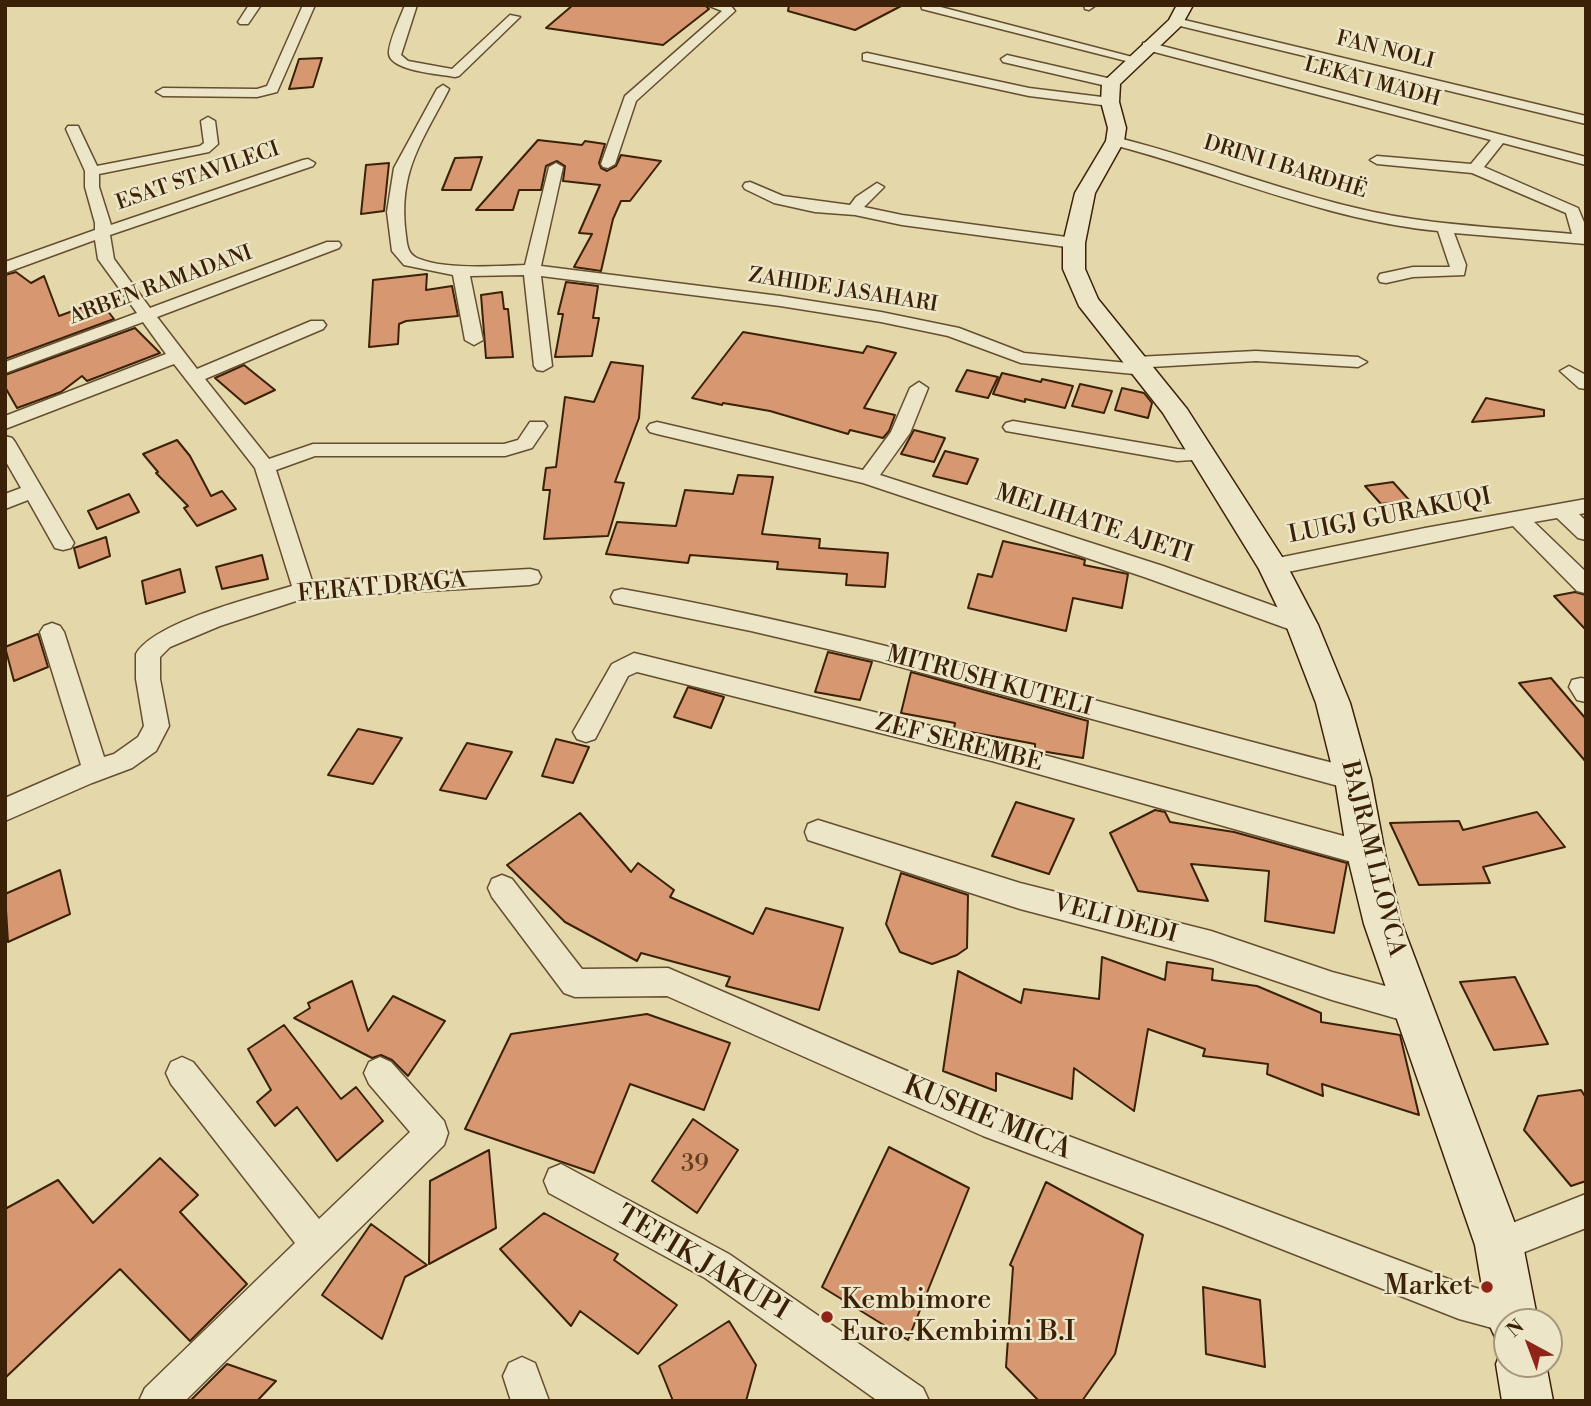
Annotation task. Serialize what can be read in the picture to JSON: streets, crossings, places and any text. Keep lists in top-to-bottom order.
{
  "streets": {
    "street": [
      "FAN NOLI",
      "LEKA I MADH",
      "DRINI I BARDHË",
      "ESAT STAVILECI",
      "ARBEN RAMADANI",
      "ZAHIDE JASAHARI",
      "LUIGJ GURAKUQI",
      "MELIHATE AJETI",
      "FERAT DRAGA",
      "MITRUSH KUTELI",
      "ZEF SEREMBE",
      "BAJRAM LLOVCA",
      "VELI DEDI",
      "KUSHE MICA",
      "TEFIK JAKUPI"
    ]
  },
  "crossings": [
    ["DRINI I BARDHË", "BAJRAM LLOVCA"],
    ["ESAT STAVILECI", "ARBEN RAMADANI"],
    ["ESAT STAVILECI", "FERAT DRAGA"],
    ["ZAHIDE JASAHARI", "BAJRAM LLOVCA"],
    ["LUIGJ GURAKUQI", "BAJRAM LLOVCA"],
    ["MELIHATE AJETI", "BAJRAM LLOVCA"],
    ["MITRUSH KUTELI", "BAJRAM LLOVCA"],
    ["ZEF SEREMBE", "BAJRAM LLOVCA"],
    ["BAJRAM LLOVCA", "VELI DEDI"]
  ],
  "places": ["Market", "Kembimore Euro-Kembimi B.I"],
  "house_numbers": ["39"],
  "north": "top left"
}
